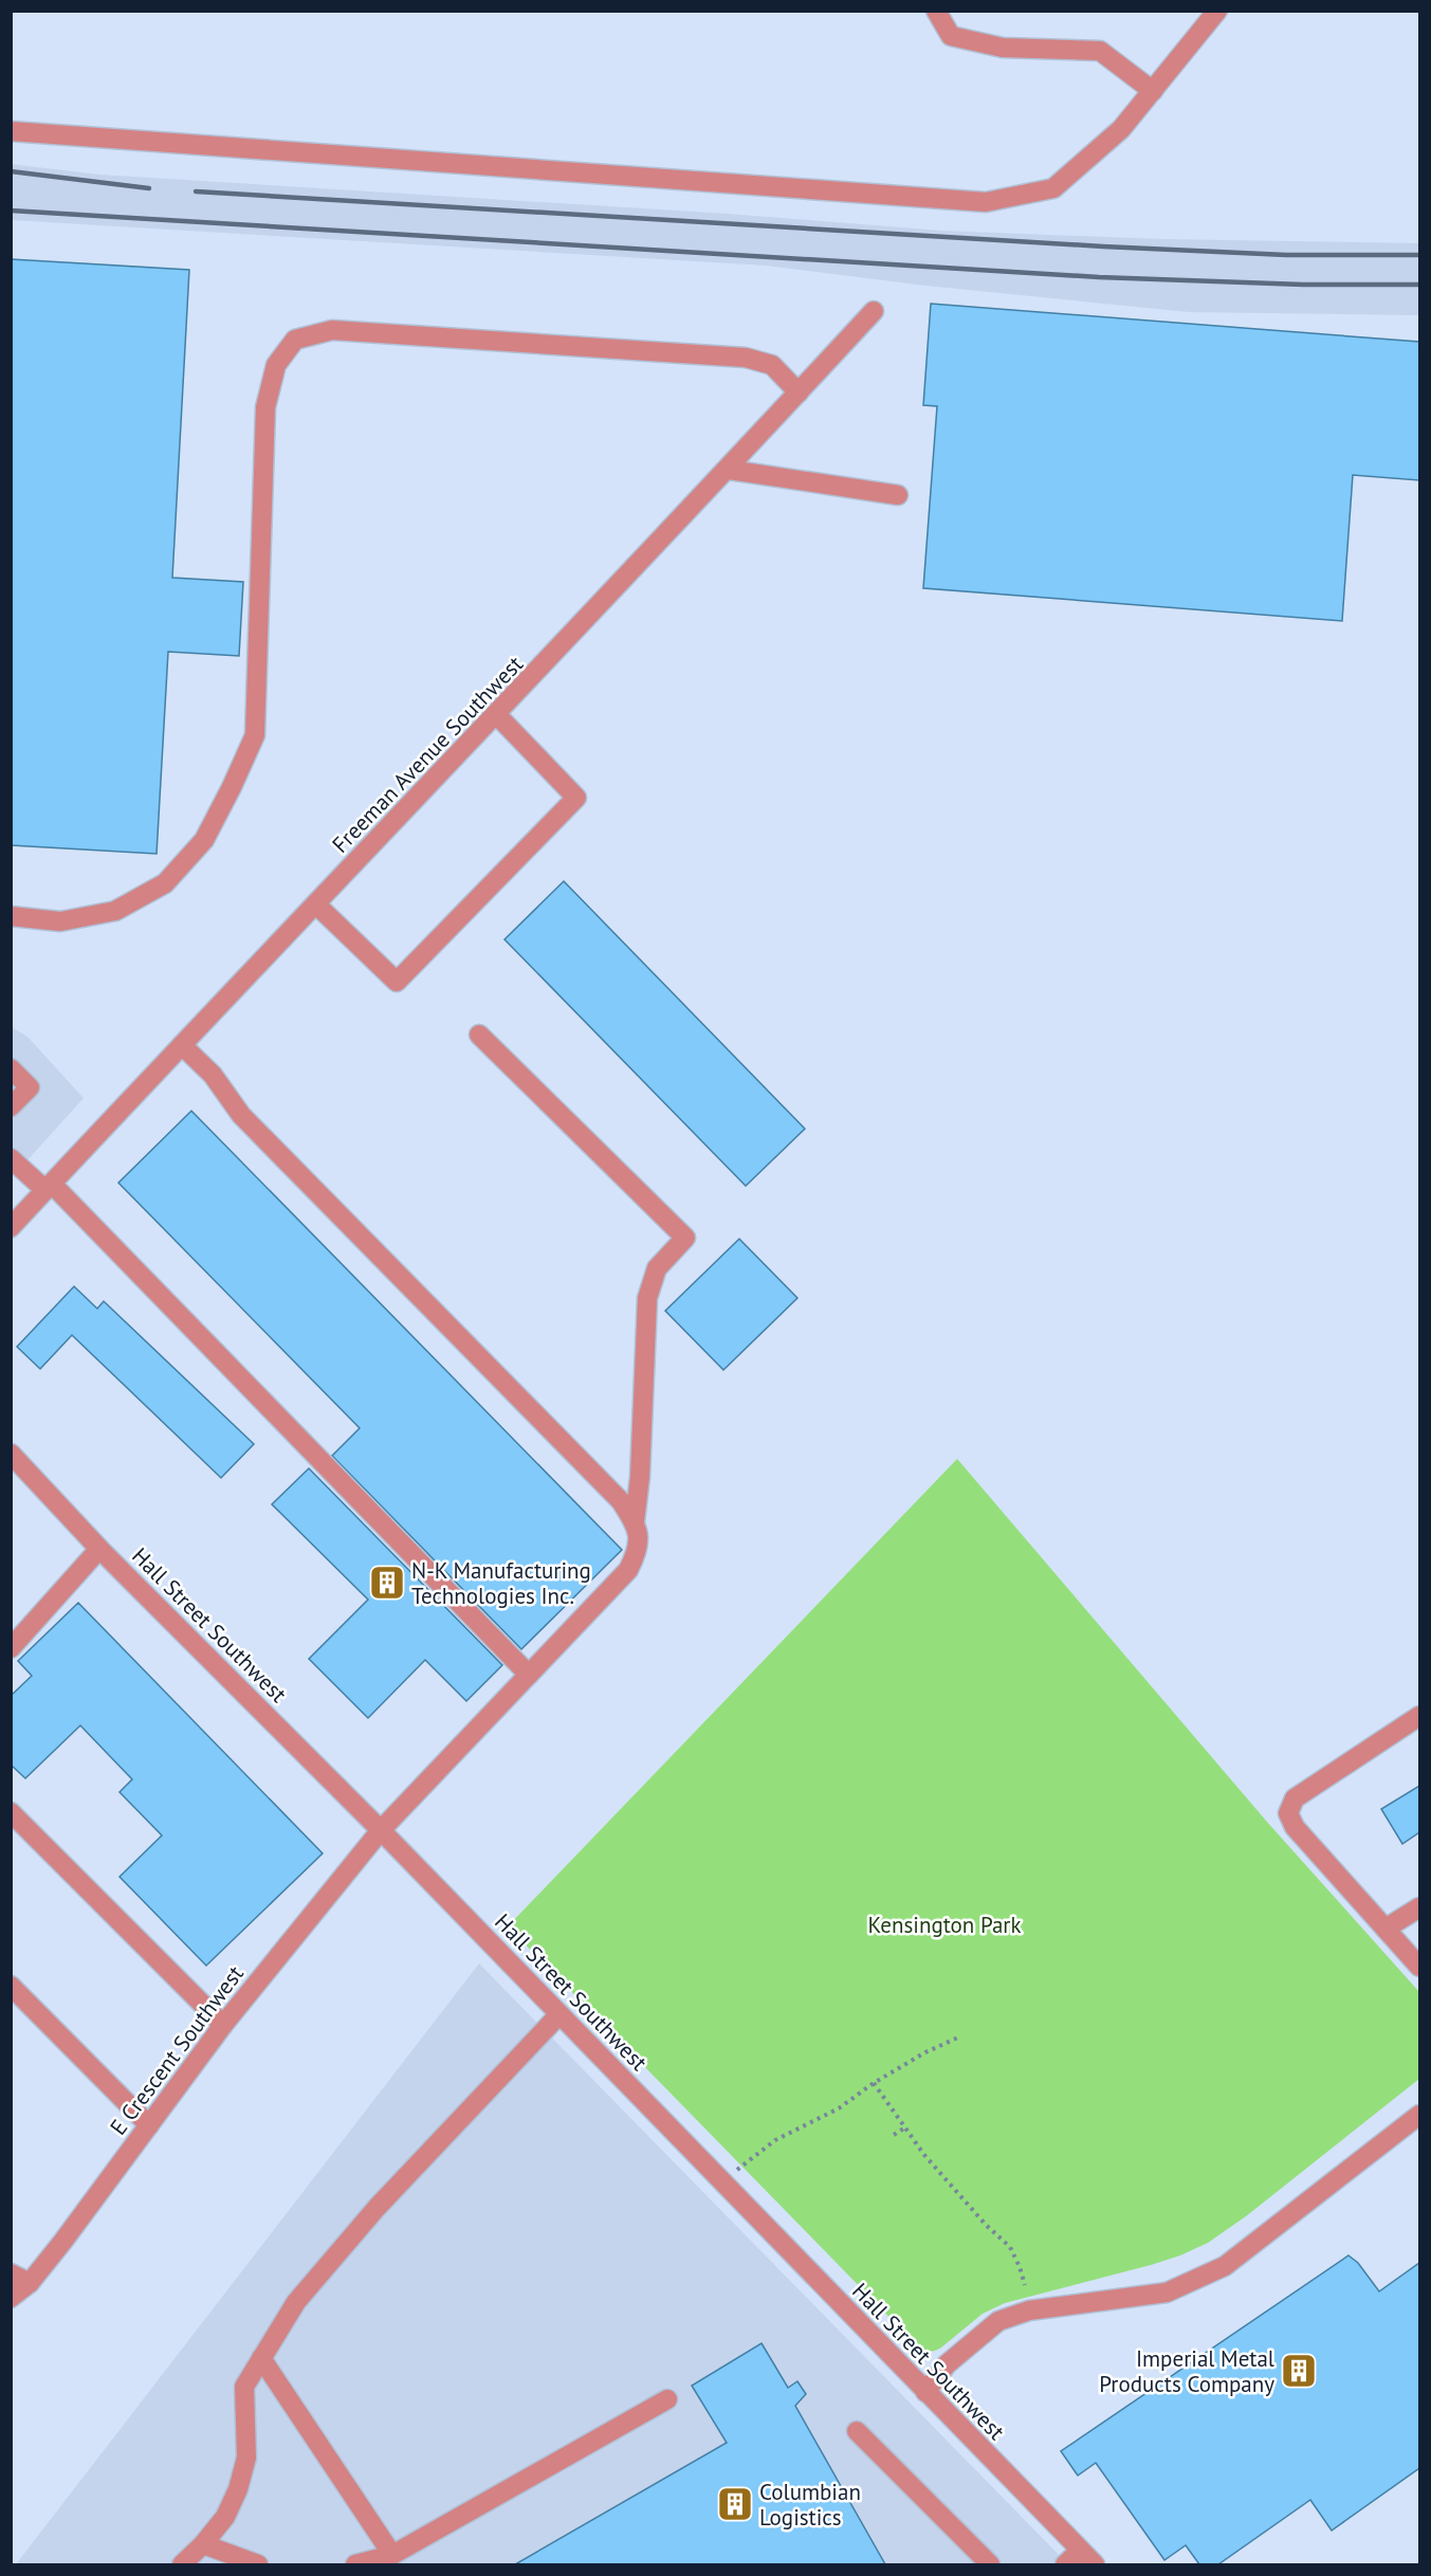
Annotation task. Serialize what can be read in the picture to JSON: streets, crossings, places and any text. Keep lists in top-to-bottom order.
{
  "streets": {
    "street": ["Freeman Avenue Southwest", "Hall Street Southwest", "E Crescent Southwest"]
  },
  "crossings": [
    ["Hall Street Southwest", "E Crescent Southwest"]
  ],
  "parks": ["Kensington Park"],
  "places": {
    "building": ["N-K Manufacturing Technologies Inc.", "Imperial Metal Products Company", "Columbian Logistics"]
  }
}
